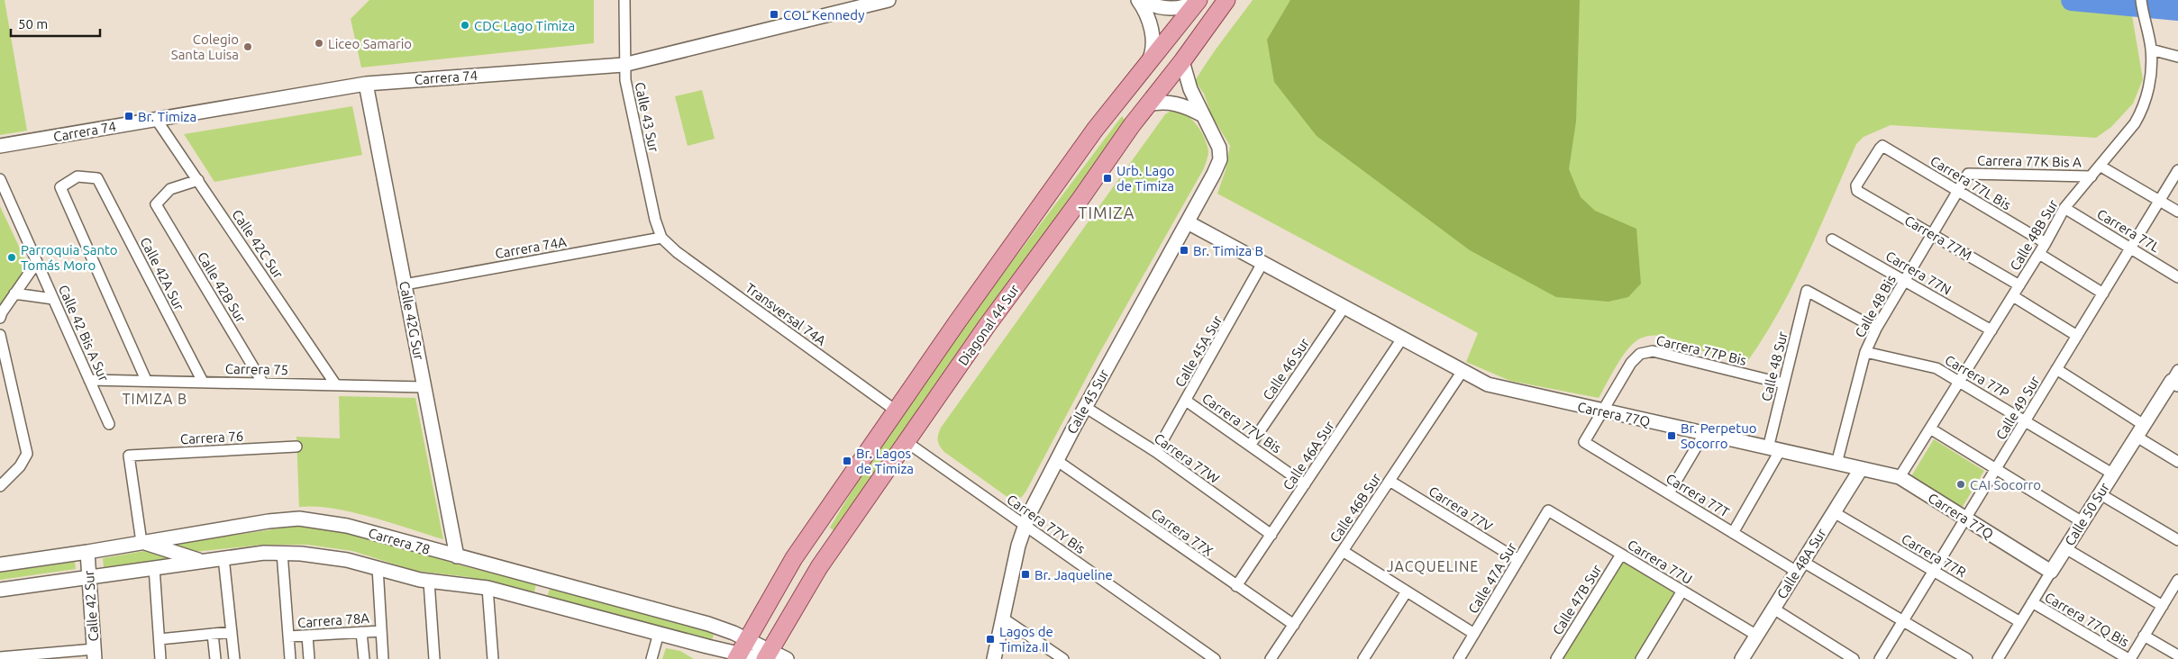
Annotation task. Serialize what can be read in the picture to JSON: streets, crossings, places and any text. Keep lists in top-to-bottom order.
{
  "streets": {
    "main road": ["Diagonal 44 Sur"],
    "street": [
      "Carrera 74",
      "Calle 43 Sur",
      "Carrera 77K Bis A",
      "Carrera 77L Bis",
      "Carrera 77L",
      "Calle 48B Sur",
      "Carrera 77M",
      "Calle 42C Sur",
      "Carrera 74A",
      "Carrera 77N",
      "Calle 42A Sur",
      "Calle 42B Sur",
      "Calle 48 Bis",
      "Transversal 74A",
      "Calle 42G Sur",
      "Calle 42 Bis A Sur",
      "Carrera 77P Bis",
      "Calle 45A Sur",
      "Calle 48 Sur",
      "Carrera 75",
      "Calle 46 Sur",
      "Carrera 77P",
      "Calle 45 Sur",
      "Calle 49 Sur",
      "Carrera 77Q",
      "Carrera 77V Bis",
      "Carrera 76",
      "Calle 46A Sur",
      "Carrera 77W",
      "Carrera 77T",
      "Calle 46B Sur",
      "Carrera 77V",
      "Calle 50 Sur",
      "Carrera 77Y Bis",
      "Carrera 77X",
      "Carrera 78",
      "Carrera 77R",
      "Carrera 77U",
      "Calle 48A Sur",
      "Calle 47A Sur",
      "Calle 47B Sur",
      "Calle 42 Sur",
      "Carrera 77Q Bis",
      "Carrera 78A"
    ]
  },
  "crossings": [
    ["Carrera 74", "Calle 43 Sur"],
    ["Carrera 74", "Calle 42C Sur"],
    ["Carrera 74", "Calle 42G Sur"],
    ["Calle 43 Sur", "Carrera 74A"],
    ["Calle 43 Sur", "Transversal 74A"],
    ["Carrera 77K Bis A", "Calle 48B Sur"],
    ["Carrera 77K Bis A", "Calle 48 Bis"],
    ["Carrera 77K Bis A", "Calle 49 Sur"],
    ["Carrera 77L Bis", "Calle 48B Sur"],
    ["Carrera 77L Bis", "Carrera 77M"],
    ["Carrera 77L Bis", "Calle 48 Bis"],
    ["Carrera 77L", "Calle 48B Sur"],
    ["Carrera 77L", "Calle 49 Sur"],
    ["Calle 48B Sur", "Carrera 77M"],
    ["Calle 48B Sur", "Carrera 77N"],
    ["Calle 48B Sur", "Carrera 77P"],
    ["Calle 48B Sur", "Carrera 77Q"],
    ["Carrera 77M", "Calle 48 Bis"],
    ["Calle 42C Sur", "Calle 42B Sur"],
    ["Calle 42C Sur", "Carrera 75"],
    ["Carrera 74A", "Transversal 74A"],
    ["Carrera 74A", "Calle 42G Sur"],
    ["Carrera 77N", "Calle 48 Bis"],
    ["Calle 42A Sur", "Carrera 75"],
    ["Calle 42B Sur", "Carrera 75"],
    ["Calle 48 Bis", "Calle 48 Sur"],
    ["Calle 48 Bis", "Carrera 77P"],
    ["Calle 48 Bis", "Carrera 77Q"],
    ["Transversal 74A", "Diagonal 44 Sur"],
    ["Calle 42G Sur", "Carrera 75"],
    ["Calle 42G Sur", "Carrera 78"],
    ["Diagonal 44 Sur", "Carrera 77Y Bis"],
    ["Diagonal 44 Sur", "Carrera 78"],
    ["Calle 42 Bis A Sur", "Carrera 75"],
    ["Carrera 77P Bis", "Calle 48 Sur"],
    ["Carrera 77P Bis", "Carrera 77Q"],
    ["Carrera 77P Bis", "Carrera 77T"],
    ["Calle 45A Sur", "Carrera 77Q"],
    ["Calle 45A Sur", "Carrera 77V Bis"],
    ["Calle 45A Sur", "Carrera 77W"],
    ["Calle 48 Sur", "Carrera 77Q"],
    ["Calle 48 Sur", "Carrera 77T"],
    ["Calle 46 Sur", "Carrera 77Q"],
    ["Calle 46 Sur", "Carrera 77V Bis"],
    ["Carrera 77P", "Calle 49 Sur"],
    ["Carrera 77P", "Calle 50 Sur"],
    ["Calle 45 Sur", "Carrera 77Q"],
    ["Calle 45 Sur", "Carrera 77W"],
    ["Calle 45 Sur", "Carrera 77Y Bis"],
    ["Calle 45 Sur", "Carrera 77X"],
    ["Calle 49 Sur", "Carrera 77Q"],
    ["Calle 49 Sur", "Carrera 77T"],
    ["Calle 49 Sur", "Carrera 77R"],
    ["Carrera 77Q", "Calle 46A Sur"],
    ["Carrera 77Q", "Carrera 77T"],
    ["Carrera 77Q", "Calle 46B Sur"],
    ["Carrera 77Q", "Calle 50 Sur"],
    ["Carrera 77Q", "Calle 48A Sur"],
    ["Carrera 77V Bis", "Calle 46A Sur"],
    ["Carrera 76", "Carrera 78"],
    ["Calle 46A Sur", "Carrera 77W"],
    ["Calle 46A Sur", "Carrera 77X"],
    ["Carrera 77T", "Calle 48A Sur"],
    ["Calle 46B Sur", "Carrera 77V"],
    ["Calle 46B Sur", "Carrera 77X"],
    ["Carrera 77V", "Calle 47A Sur"],
    ["Calle 50 Sur", "Carrera 77R"],
    ["Calle 50 Sur", "Carrera 77Q Bis"],
    ["Carrera 78", "Calle 42 Sur"],
    ["Carrera 77R", "Calle 48A Sur"],
    ["Carrera 77U", "Calle 48A Sur"],
    ["Carrera 77U", "Calle 47A Sur"],
    ["Carrera 77U", "Calle 47B Sur"]
  ],
  "districts": ["TIMIZA", "TIMIZA B", "JACQUELINE"],
  "places": {
    "transit": [
      "COL Kennedy",
      "Br. Timiza",
      "Urb. Lago de Timiza",
      "Br. Timiza B",
      "Br. Perpetuo Socorro",
      "Br. Lagos de Timiza",
      "Br. Jaqueline",
      "Lagos de Timiza II"
    ],
    "other": [
      "CDC Lago Timiza",
      "Liceo Samario",
      "Colegio Santa Luisa",
      "Parroquia Santo Tomás Moro",
      "CAI Socorro"
    ]
  },
  "scale_bar": "50 m"
}
